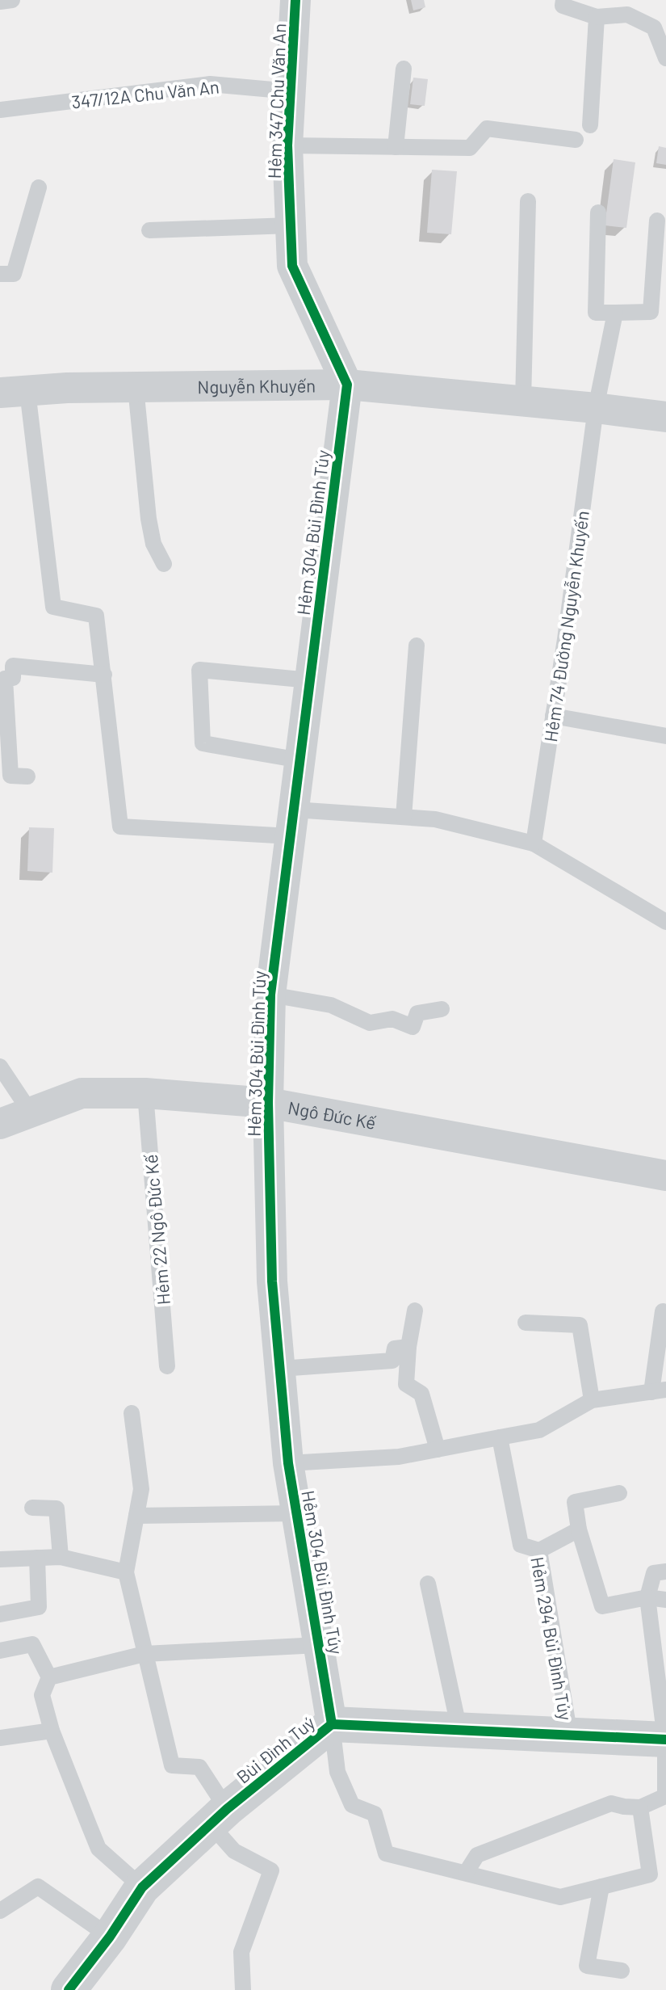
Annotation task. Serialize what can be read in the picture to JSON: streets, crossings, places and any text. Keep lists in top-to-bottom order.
{
  "streets": {
    "street": [
      "Hẻm 347 Chu Văn An",
      "Nguyễn Khuyến",
      "Hẻm 304 Bùi Đình Túy",
      "Ngô Đức Kế",
      "Bùi Đình Tuý"
    ],
    "lane": [
      "347/12A Chu Văn An",
      "Hẻm 74 Đường Nguyễn Khuyến",
      "Hẻm 22 Ngô Đức Kế",
      "Hẻm 294 Bùi Đình Túy"
    ]
  },
  "crossings": [
    ["347/12A Chu Văn An", "Hẻm 347 Chu Văn An"],
    ["Hẻm 347 Chu Văn An", "Nguyễn Khuyến"],
    ["Hẻm 347 Chu Văn An", "Hẻm 304 Bùi Đình Túy"],
    ["Nguyễn Khuyến", "Hẻm 304 Bùi Đình Túy"],
    ["Nguyễn Khuyến", "Hẻm 74 Đường Nguyễn Khuyến"],
    ["Hẻm 304 Bùi Đình Túy", "Ngô Đức Kế"],
    ["Hẻm 304 Bùi Đình Túy", "Bùi Đình Tuý"],
    ["Ngô Đức Kế", "Hẻm 22 Ngô Đức Kế"],
    ["Hẻm 294 Bùi Đình Túy", "Bùi Đình Tuý"]
  ]
}
